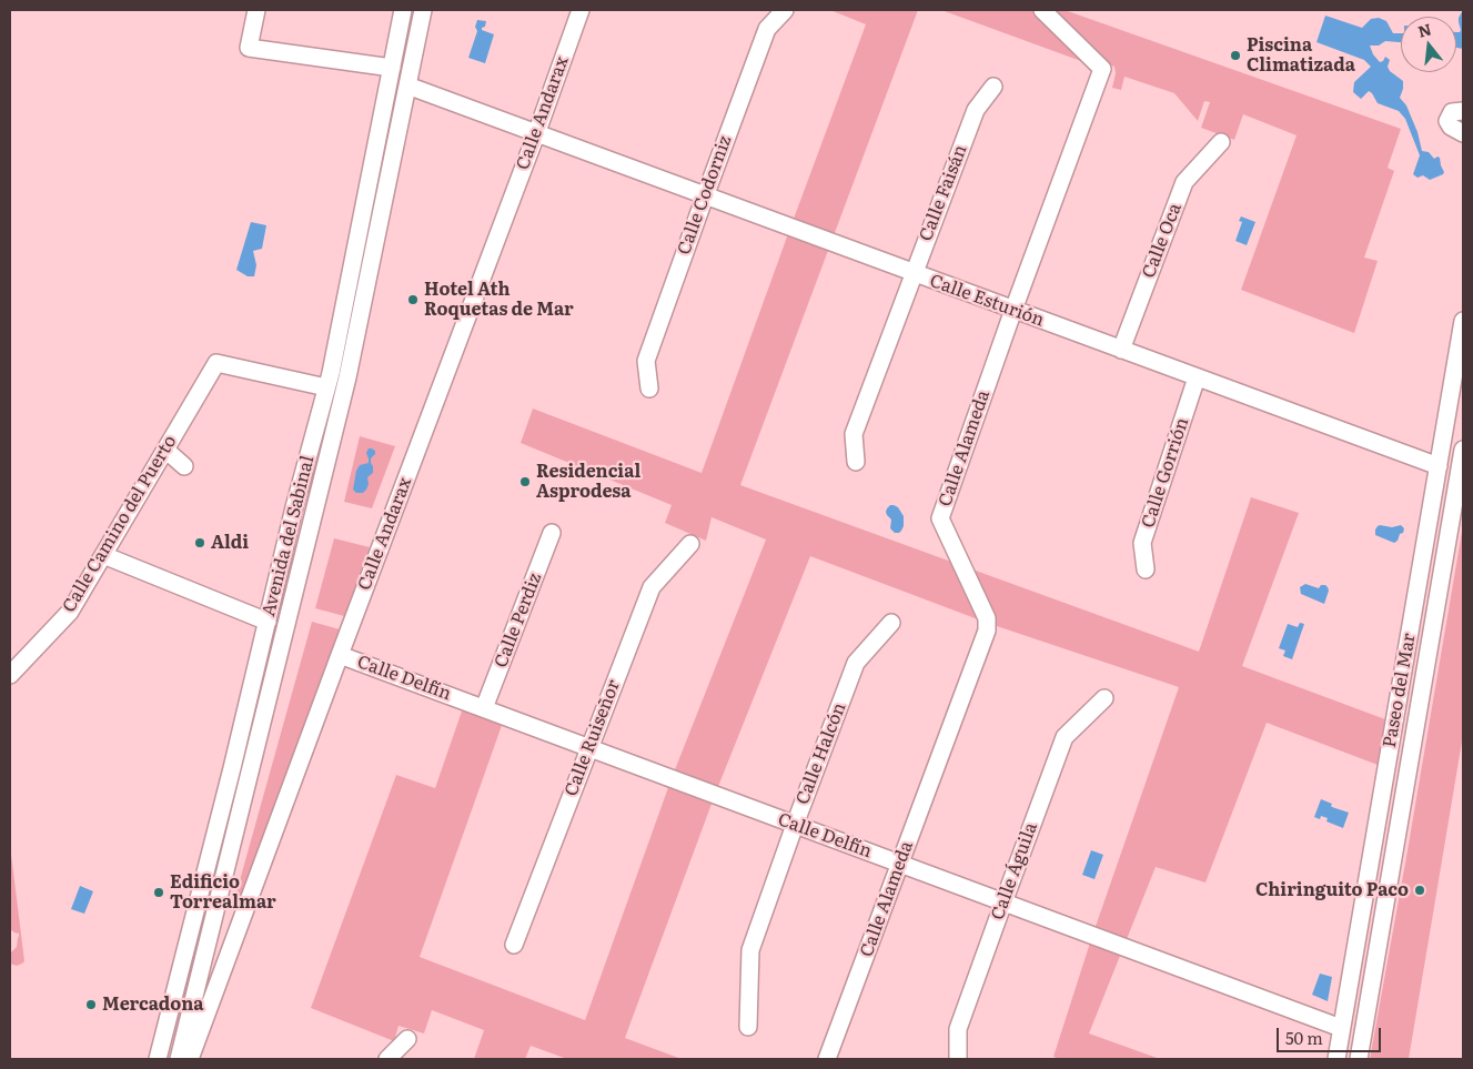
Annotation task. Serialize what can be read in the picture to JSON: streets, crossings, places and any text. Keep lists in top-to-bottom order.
{
  "streets": {
    "street": [
      "Calle Andarax",
      "Calle Faisán",
      "Calle Codorniz",
      "Calle Oca",
      "Calle Esturión",
      "Calle Alameda",
      "Calle Gorrión",
      "Calle Camino del Puerto",
      "Avenida del Sabinal",
      "Calle Perdiz",
      "Calle Delfín",
      "Paseo del Mar",
      "Calle Ruiseñor",
      "Calle Halcón",
      "Calle Águila"
    ]
  },
  "crossings": [
    ["Calle Andarax", "Calle Esturión"],
    ["Calle Andarax", "Calle Delfín"],
    ["Calle Faisán", "Calle Esturión"],
    ["Calle Codorniz", "Calle Esturión"],
    ["Calle Oca", "Calle Esturión"],
    ["Calle Esturión", "Calle Alameda"],
    ["Calle Esturión", "Calle Gorrión"],
    ["Calle Esturión", "Avenida del Sabinal"],
    ["Calle Esturión", "Paseo del Mar"],
    ["Calle Alameda", "Calle Delfín"],
    ["Calle Camino del Puerto", "Avenida del Sabinal"],
    ["Calle Perdiz", "Calle Delfín"],
    ["Calle Delfín", "Paseo del Mar"],
    ["Calle Delfín", "Calle Ruiseñor"],
    ["Calle Delfín", "Calle Halcón"],
    ["Calle Delfín", "Calle Águila"]
  ],
  "places": [
    "Piscina Climatizada",
    "Hotel Ath Roquetas de Mar",
    "Residencial Asprodesa",
    "Aldi",
    "Chiringuito Paco",
    "Edificio Torrealmar",
    "Mercadona"
  ],
  "scale_bar": "50 m",
  "north": "top"
}
